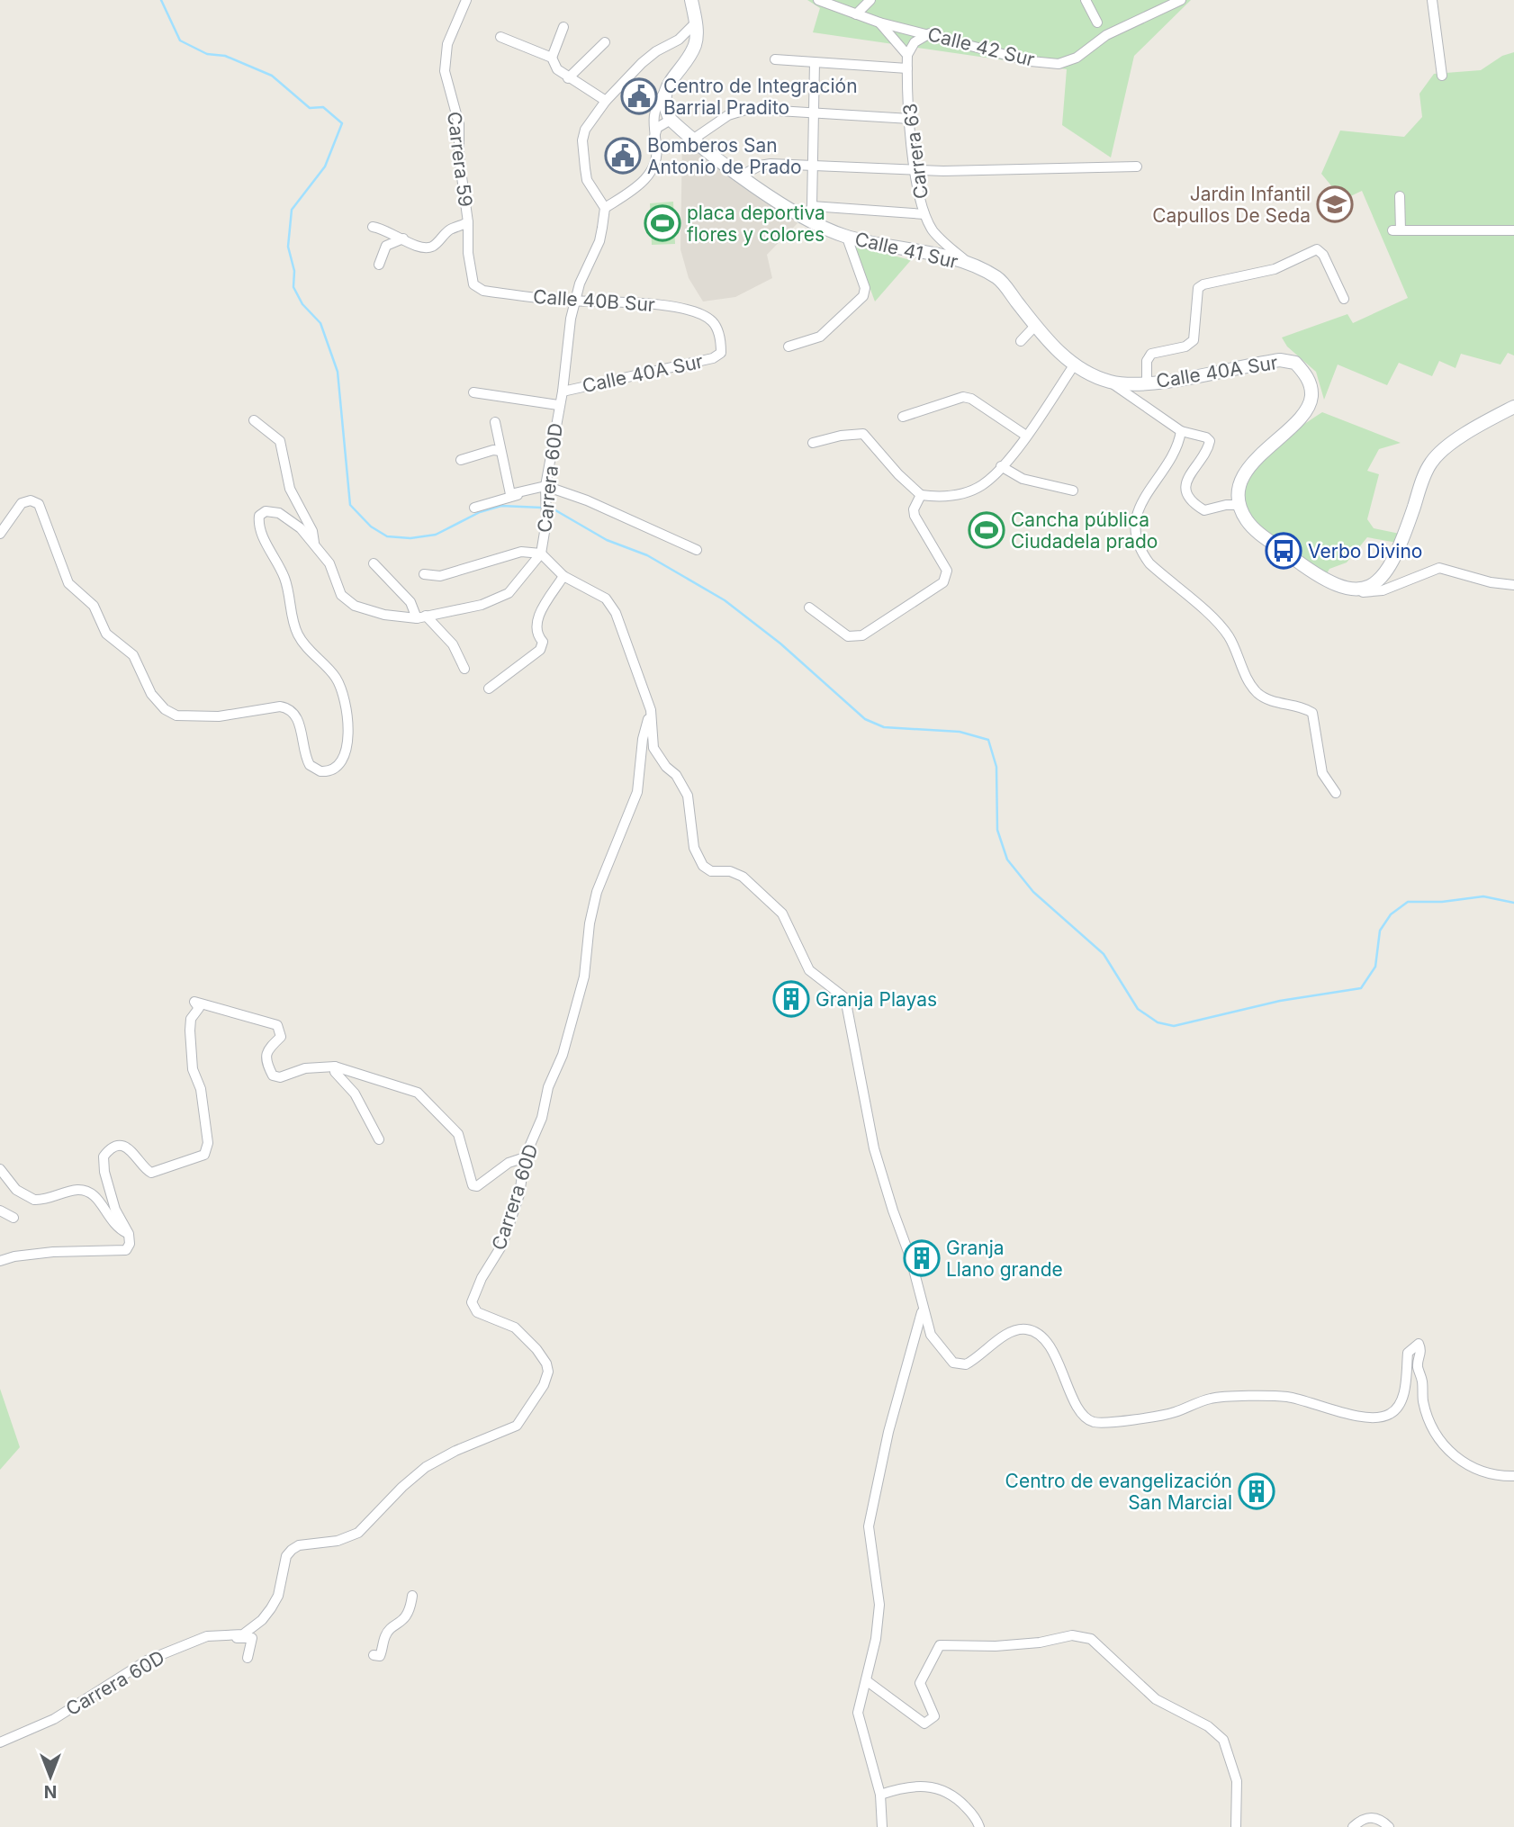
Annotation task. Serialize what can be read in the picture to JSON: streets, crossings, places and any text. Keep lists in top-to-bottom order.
{
  "streets": {
    "main road": ["Calle 41 Sur", "Calle 40A Sur"],
    "street": [
      "Calle 42 Sur",
      "Carrera 63",
      "Carrera 59",
      "Calle 40B Sur",
      "Carrera 60D"
    ]
  },
  "crossings": [
    ["Carrera 63", "Calle 41 Sur"],
    ["Carrera 59", "Calle 40B Sur"],
    ["Calle 40B Sur", "Calle 40A Sur"],
    ["Calle 40B Sur", "Carrera 60D"],
    ["Calle 40A Sur", "Carrera 60D"]
  ],
  "places": {
    "public building": ["Centro de Integración Barrial Pradito", "Bomberos San Antonio de Prado"],
    "school or university": ["Jardin Infantil Capullos De Seda"],
    "sports": ["placa deportiva flores y colores", "Cancha pública Ciudadela prado"],
    "bus stop": ["Verbo Divino"],
    "building": ["Granja Playas", "Granja Llano grande", "Centro de evangelización San Marcial"]
  },
  "north": "bottom"
}
